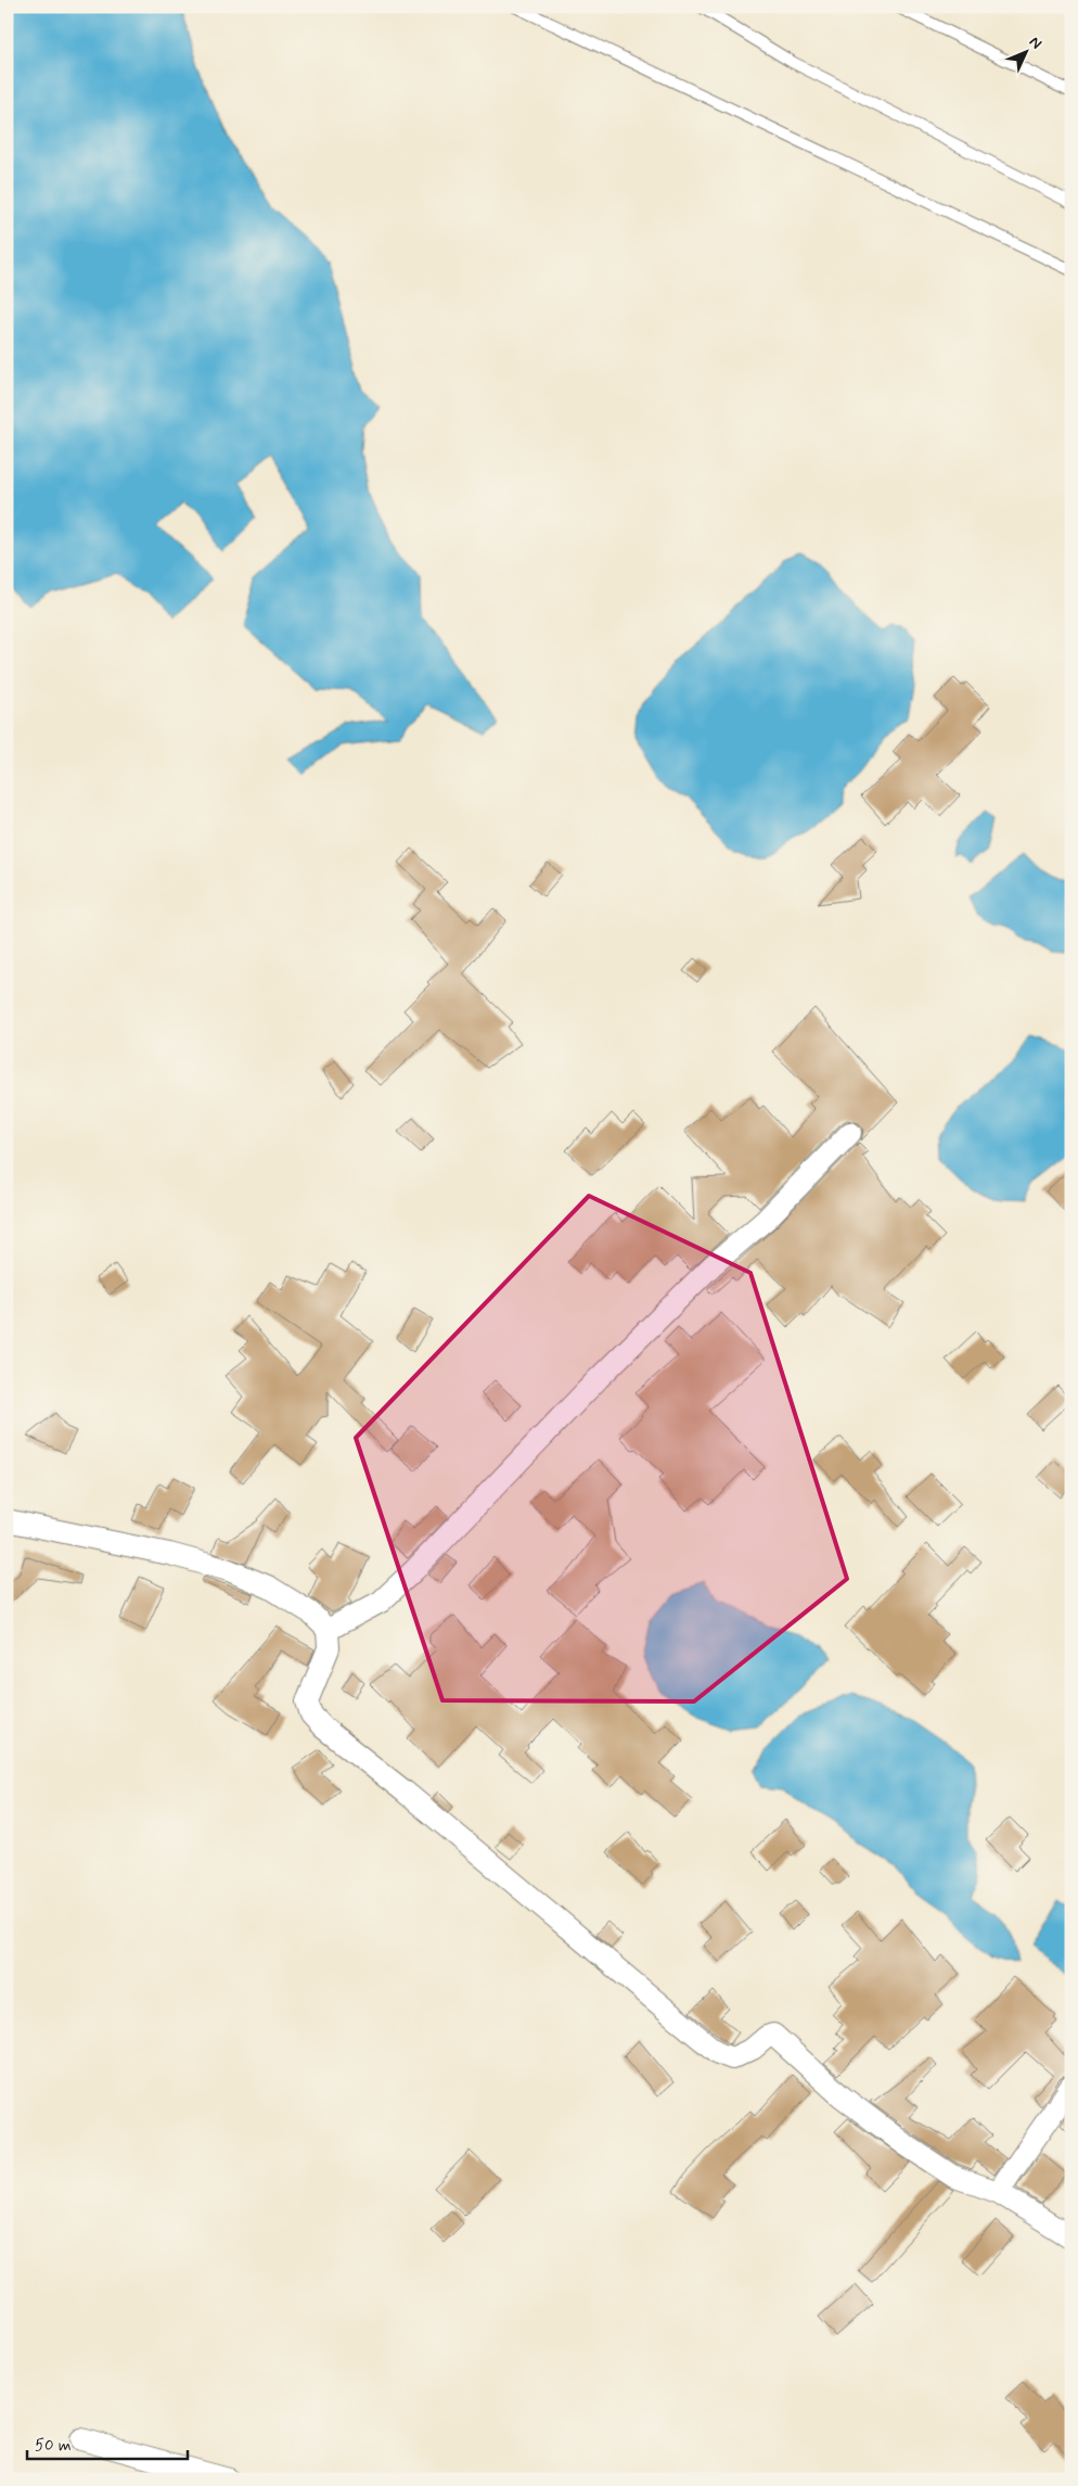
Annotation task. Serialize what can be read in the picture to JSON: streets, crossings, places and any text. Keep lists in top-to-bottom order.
{
  "scale_bar": "50 m",
  "north": "top right"
}
